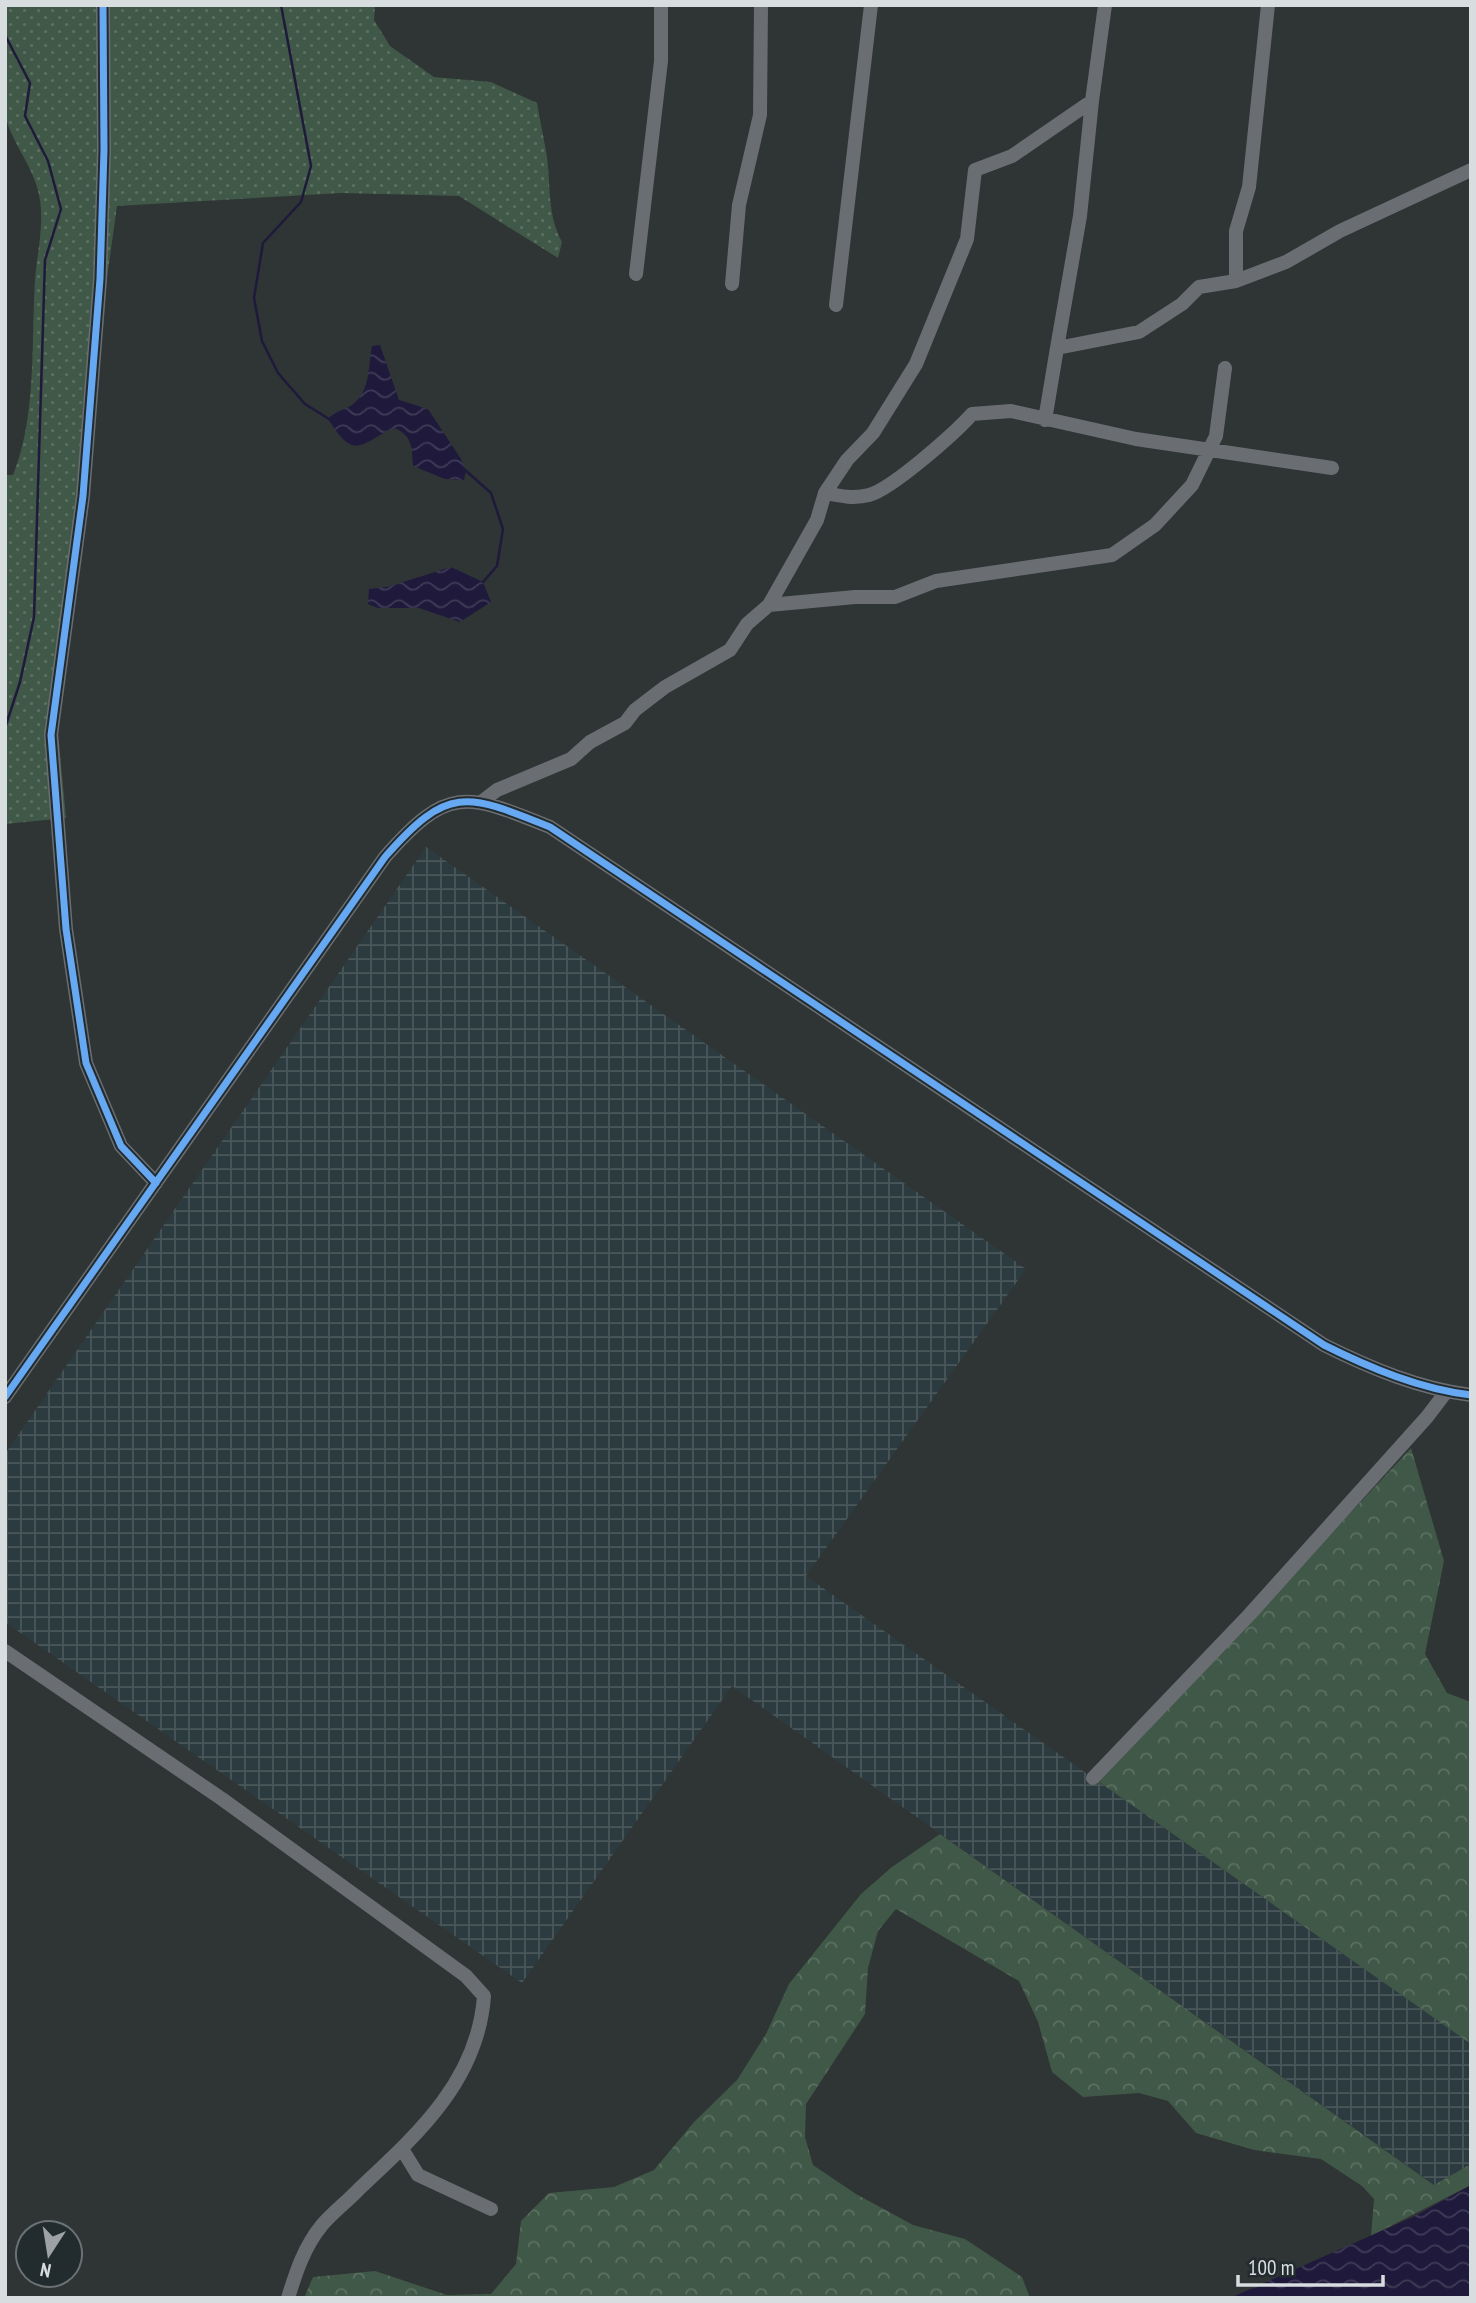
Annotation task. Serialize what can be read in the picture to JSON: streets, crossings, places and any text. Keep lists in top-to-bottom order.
{
  "scale_bar": "100 m",
  "north": "bottom"
}
